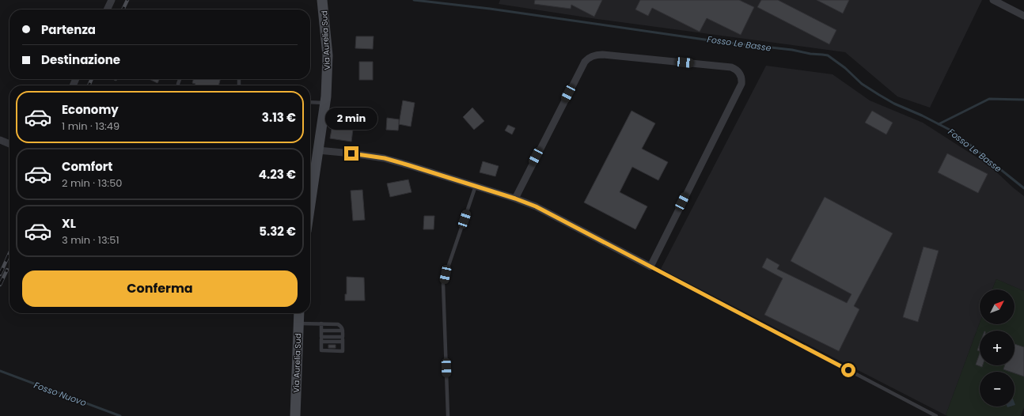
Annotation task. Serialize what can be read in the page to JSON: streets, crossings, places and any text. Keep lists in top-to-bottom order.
{
  "streets": {
    "main road": ["Via Aurelia Sud"]
  },
  "water": ["Fosso Le Basse", "Fosso Nuovo"],
  "north": "top right",
  "page": {
    "banner": ["Partenza", "Destinazione"],
    "list": [
      {
        "name": "Economy",
        "note": "1 min · 13:49",
        "value": "3.13 €"
      },
      {
        "name": "Comfort",
        "note": "2 min · 13:50",
        "value": "4.23 €"
      },
      {
        "name": "XL",
        "note": "3 min · 13:51",
        "value": "5.32 €"
      }
    ],
    "bubble": "2 min",
    "buttons": "Conferma",
    "map_buttons": ["+", "−"]
  }
}
